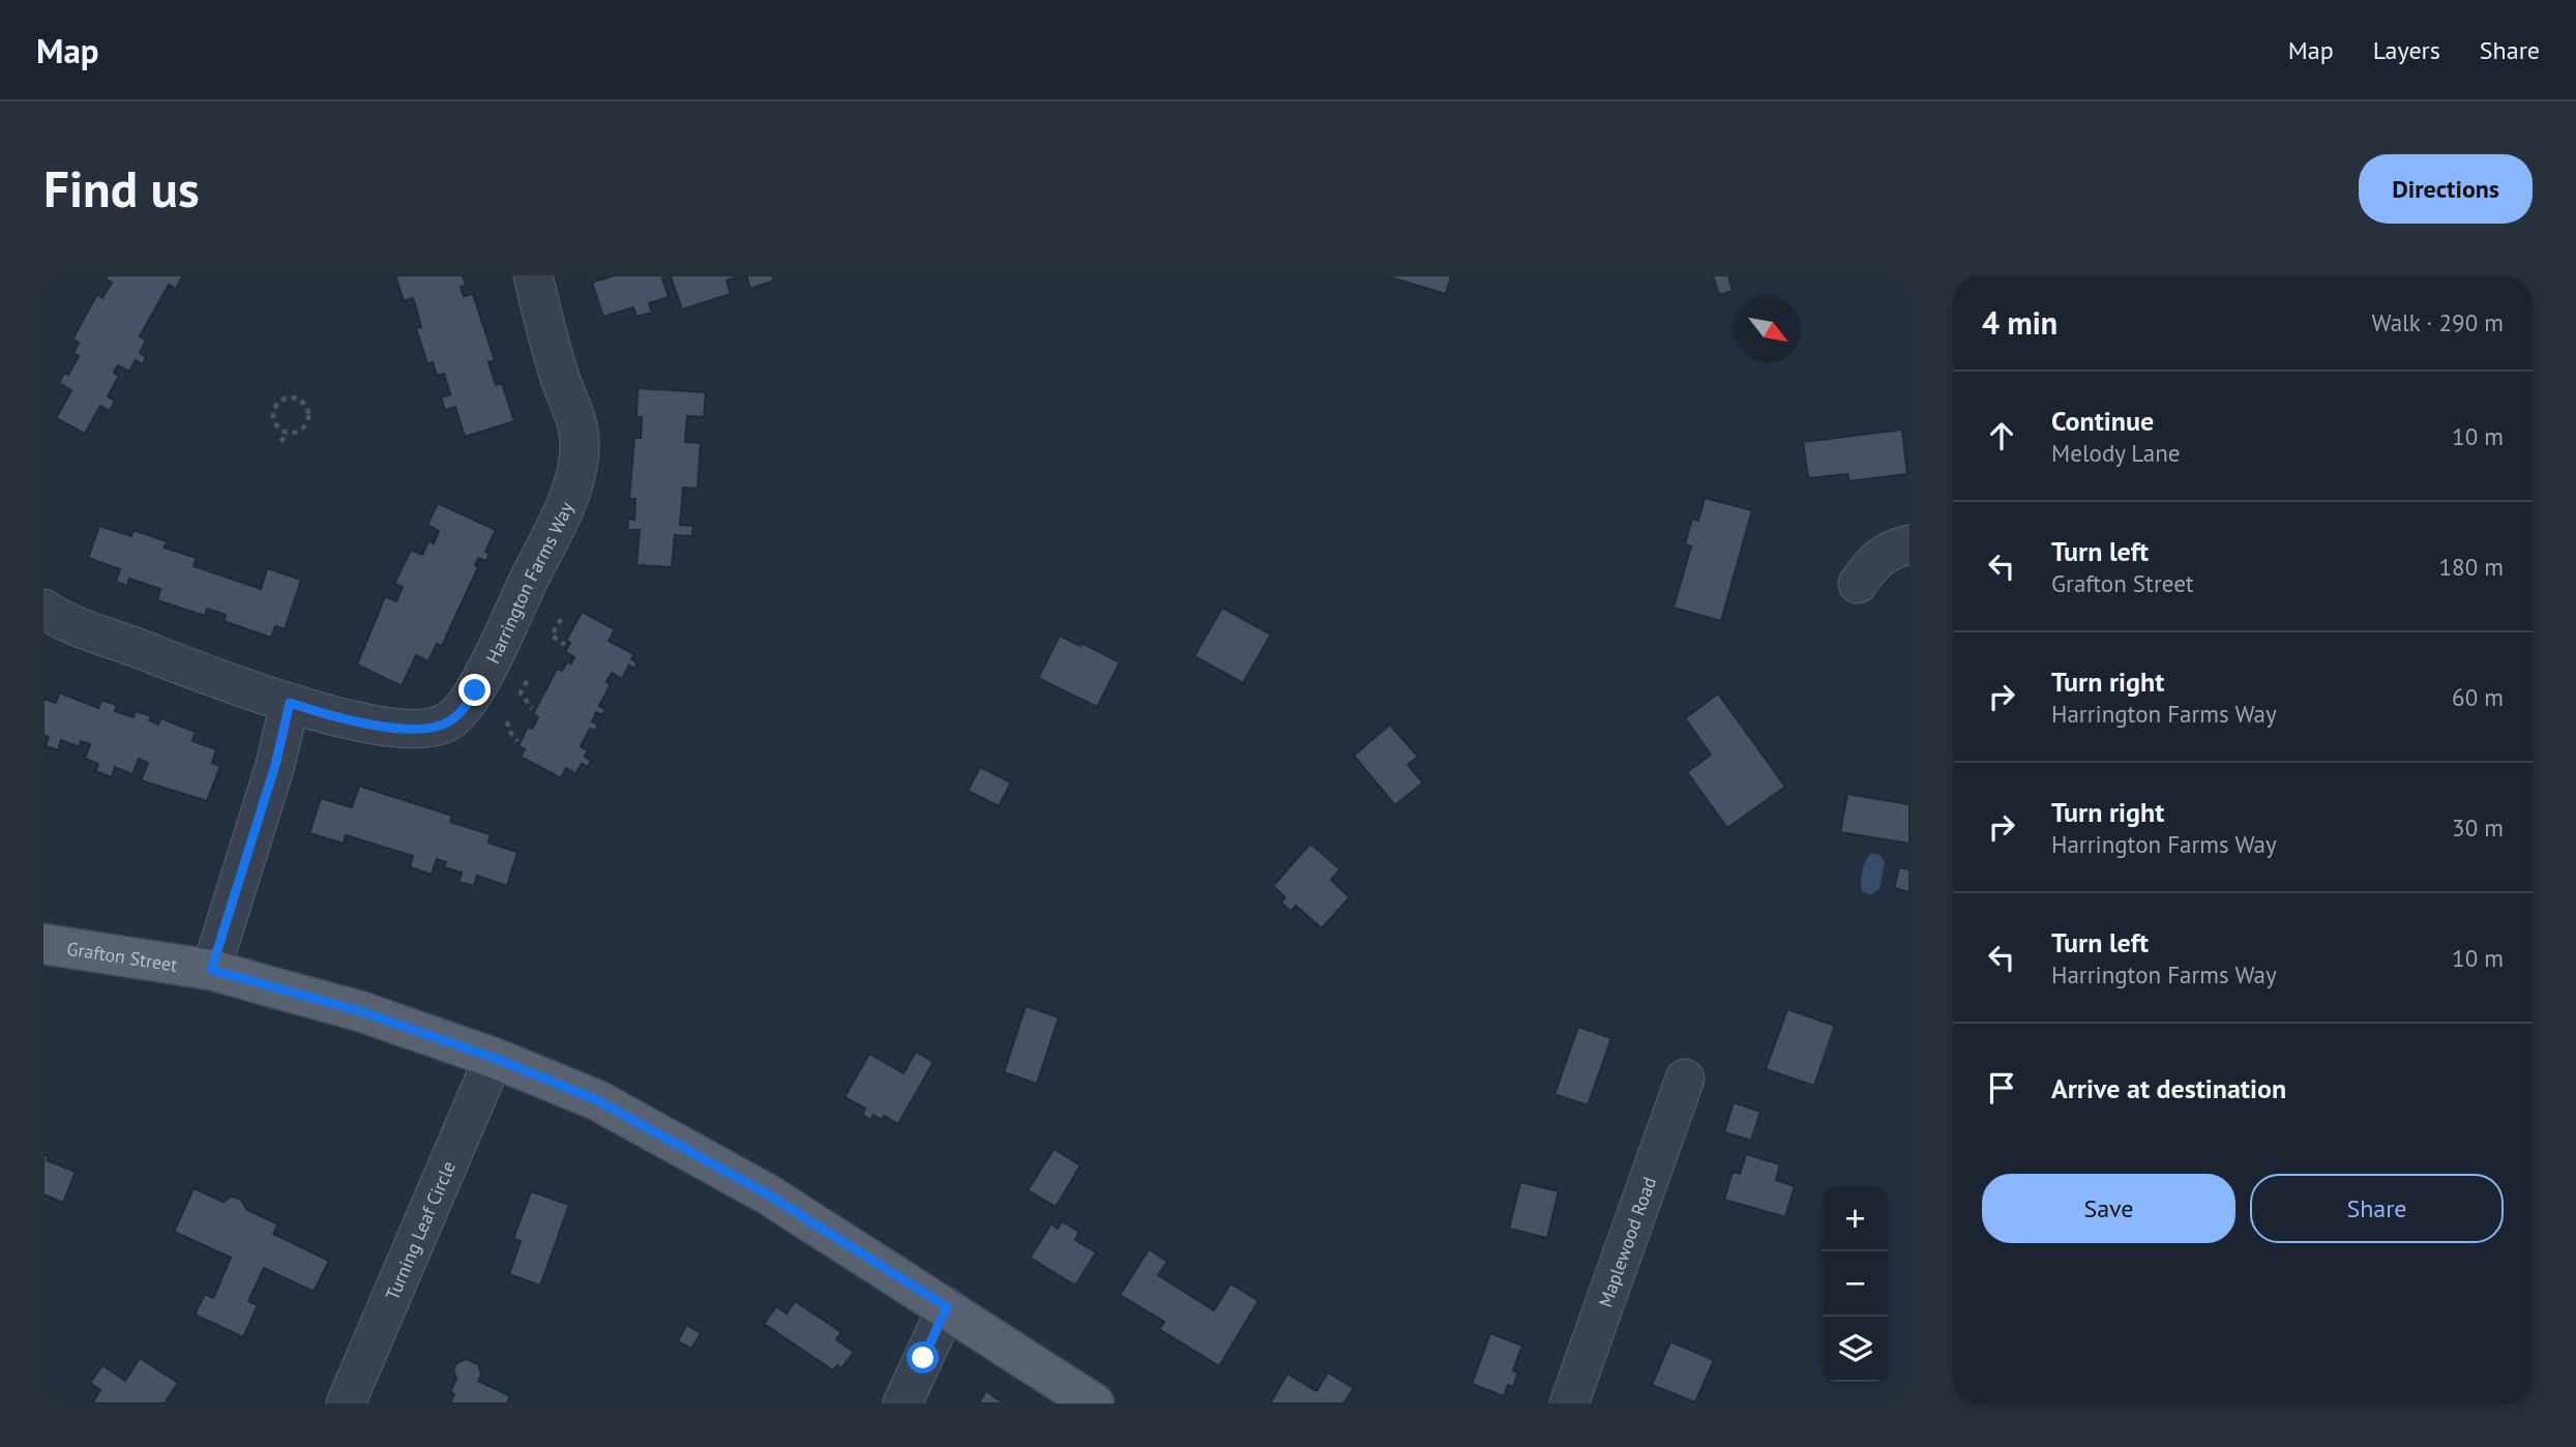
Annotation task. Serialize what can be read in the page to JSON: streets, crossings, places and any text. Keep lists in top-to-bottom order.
{
  "streets": {
    "main road": ["Grafton Street"],
    "street": ["Harrington Farms Way", "Turning Leaf Circle", "Maplewood Road"]
  },
  "crossings": [
    ["Grafton Street", "Turning Leaf Circle"]
  ],
  "north": "bottom right",
  "page": {
    "header": "Map",
    "nav": ["Map", "Layers", "Share"],
    "buttons": [
      "Directions",
      ["Save", "Share"]
    ],
    "title": "Find us",
    "heading": ["4 min", "Walk · 290 m"],
    "list": [
      ["Continue", "Melody Lane", "10 m"],
      ["Turn left", "Grafton Street", "180 m"],
      ["Turn right", "Harrington Farms Way", "60 m"],
      ["Turn right", "Harrington Farms Way", "30 m"],
      ["Turn left", "Harrington Farms Way", "10 m"],
      "Arrive at destination"
    ],
    "map_buttons": ["+", "−"]
  }
}
